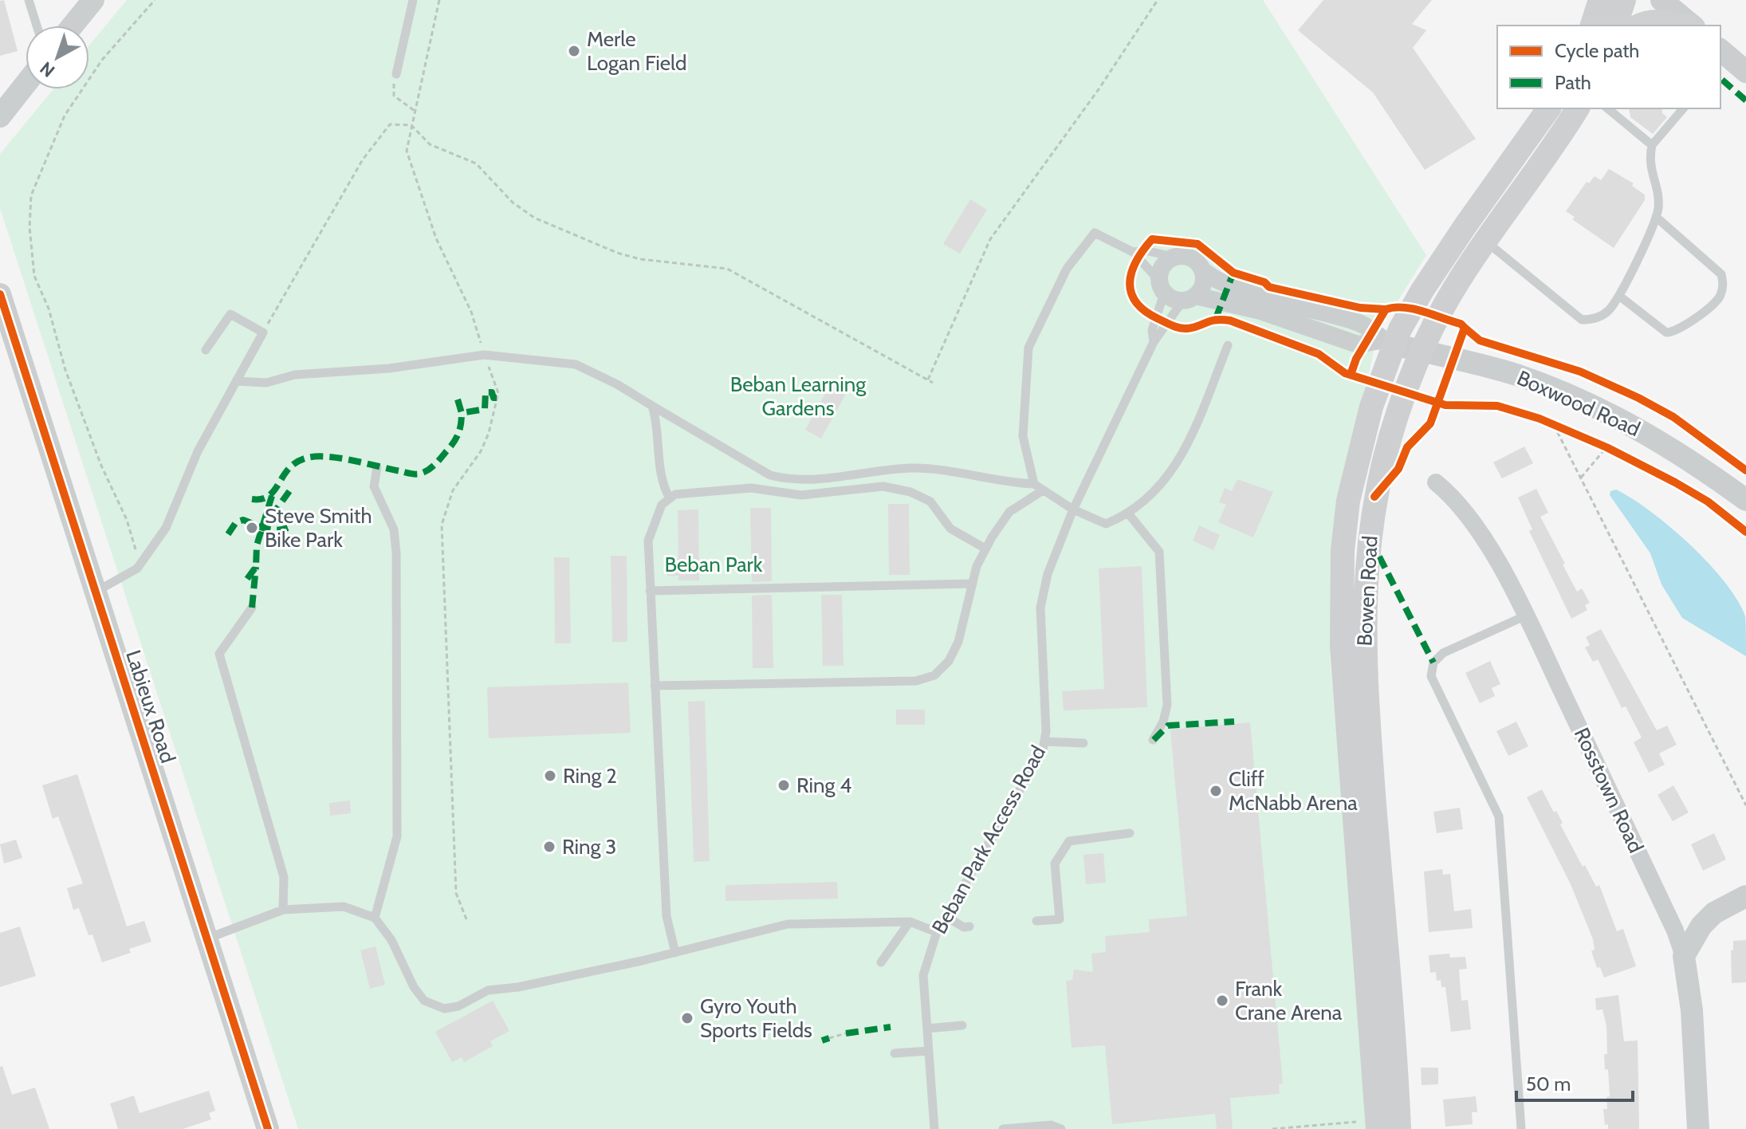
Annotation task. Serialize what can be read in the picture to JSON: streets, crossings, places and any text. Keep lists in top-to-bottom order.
{
  "streets": {
    "main road": ["Bowen Road"],
    "street": ["Boxwood Road", "Labieux Road", "Rosstown Road"],
    "lane": ["Beban Park Access Road"]
  },
  "crossings": [
    ["Boxwood Road", "Bowen Road"]
  ],
  "parks": ["Beban Learning Gardens", "Beban Park"],
  "places": [
    "Merle Logan Field",
    "Steve Smith Bike Park",
    "Ring 2",
    "Ring 4",
    "Cliff McNabb Arena",
    "Ring 3",
    "Frank Crane Arena",
    "Gyro Youth Sports Fields"
  ],
  "legend": ["Cycle path", "Path"],
  "scale_bar": "50 m",
  "north": "bottom left"
}
